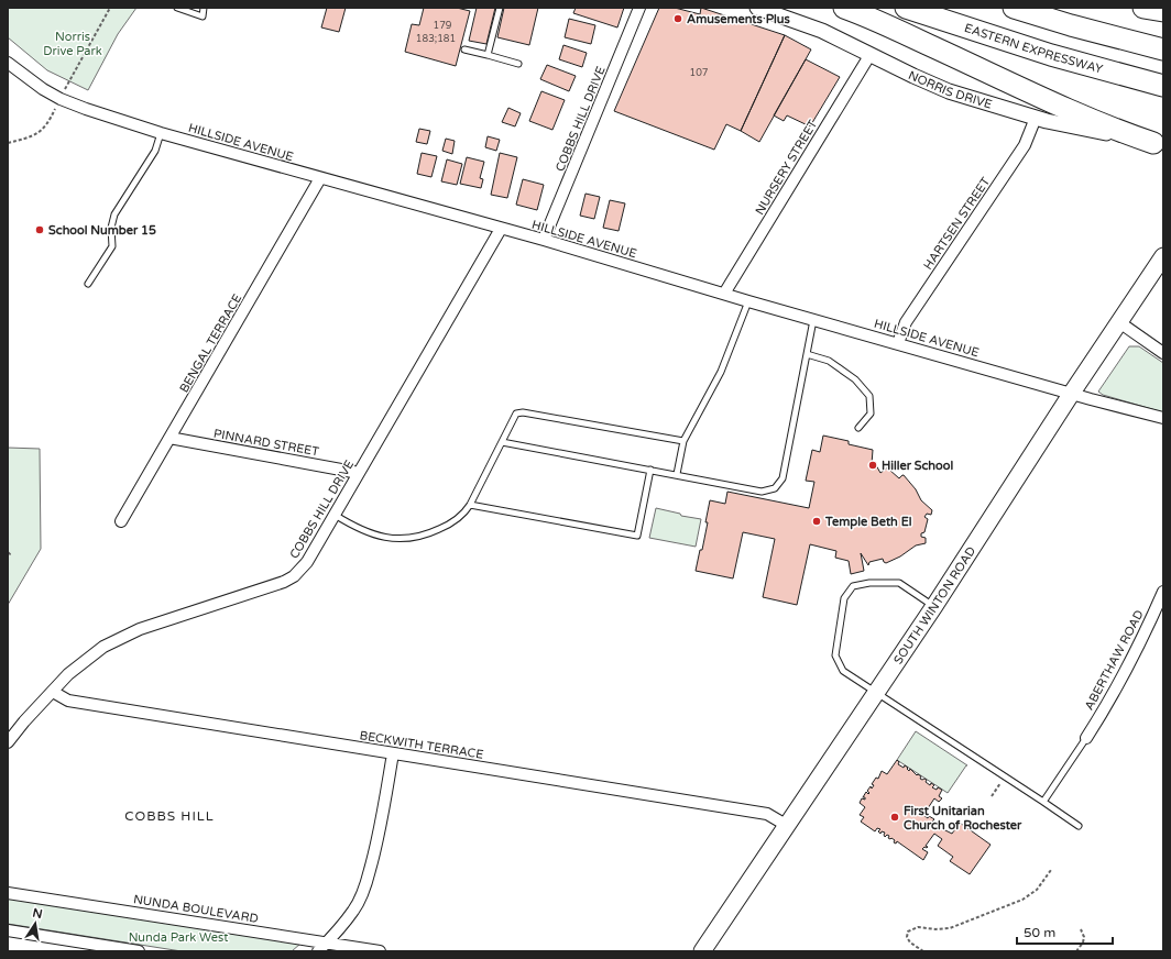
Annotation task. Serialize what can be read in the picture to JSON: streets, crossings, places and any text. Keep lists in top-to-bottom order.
{
  "streets": {
    "highway": ["EASTERN EXPRESSWAY"],
    "main road": ["SOUTH WINTON ROAD"],
    "street": [
      "NORRIS DRIVE",
      "COBBS HILL DRIVE",
      "HILLSIDE AVENUE",
      "NURSERY STREET",
      "HARTSEN STREET",
      "BENGAL TERRACE",
      "PINNARD STREET",
      "ABERTHAW ROAD",
      "BECKWITH TERRACE",
      "NUNDA BOULEVARD"
    ]
  },
  "crossings": [
    ["NORRIS DRIVE", "NURSERY STREET"],
    ["NORRIS DRIVE", "HARTSEN STREET"],
    ["COBBS HILL DRIVE", "HILLSIDE AVENUE"],
    ["COBBS HILL DRIVE", "PINNARD STREET"],
    ["COBBS HILL DRIVE", "BECKWITH TERRACE"],
    ["HILLSIDE AVENUE", "NURSERY STREET"],
    ["HILLSIDE AVENUE", "HARTSEN STREET"],
    ["HILLSIDE AVENUE", "BENGAL TERRACE"],
    ["HILLSIDE AVENUE", "SOUTH WINTON ROAD"],
    ["BENGAL TERRACE", "PINNARD STREET"],
    ["SOUTH WINTON ROAD", "BECKWITH TERRACE"]
  ],
  "districts": ["COBBS HILL"],
  "parks": ["Norris Drive Park", "Nunda Park West"],
  "places": [
    "Amusements Plus",
    "School Number 15",
    "Hiller School",
    "Temple Beth El",
    "First Unitarian Church of Rochester"
  ],
  "house_numbers": ["179", "183;181", "107"],
  "scale_bar": "50 m",
  "north": "top"
}
